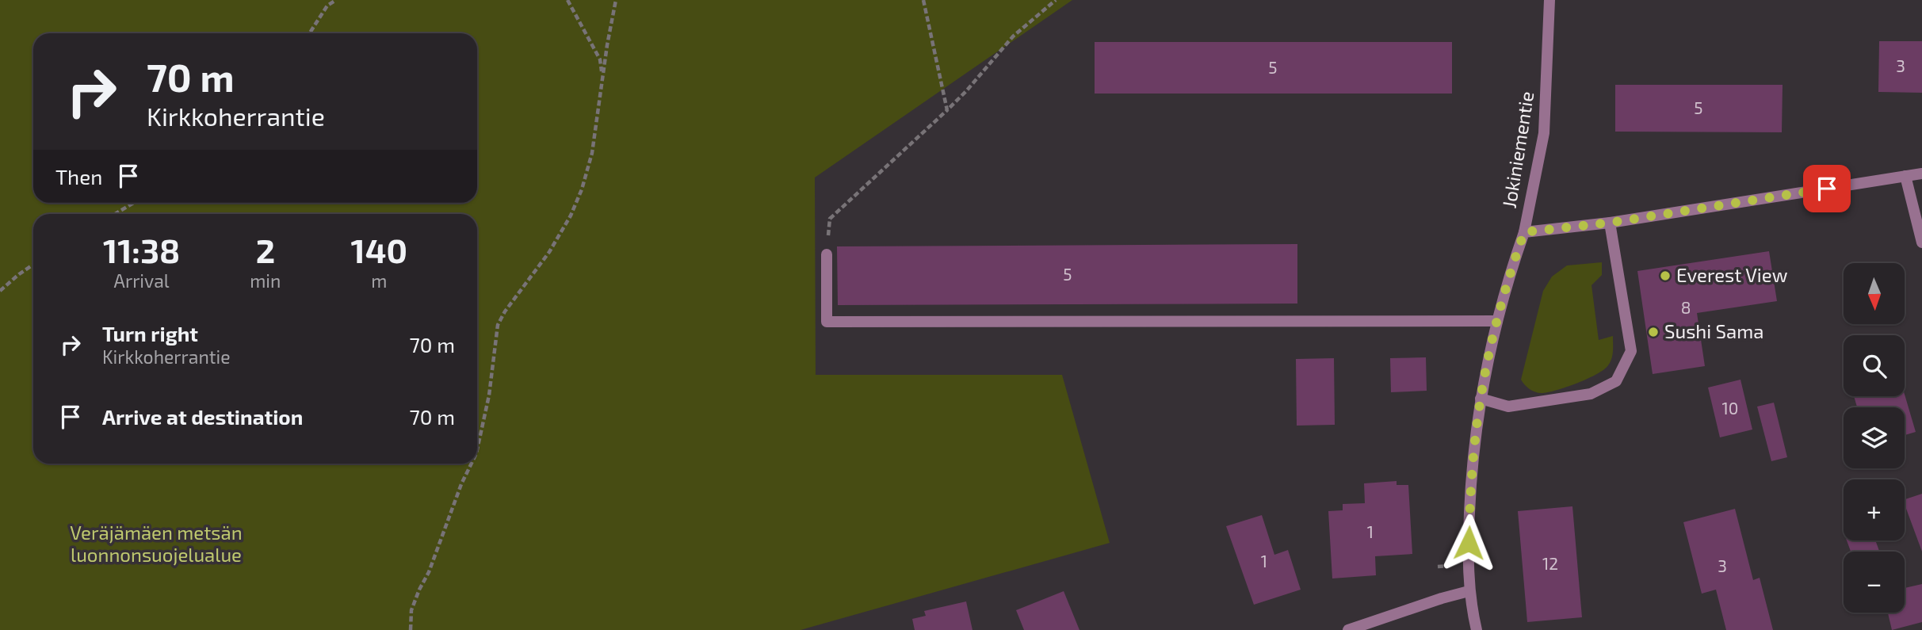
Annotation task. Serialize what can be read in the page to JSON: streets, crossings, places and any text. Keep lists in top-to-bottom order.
{
  "streets": {
    "street": ["Jokiniementie"]
  },
  "parks": ["Veräjämäen metsän luonnonsuojelualue"],
  "places": ["Everest View", "Sushi Sama"],
  "house_numbers": [
    "3",
    "5",
    "5",
    "5",
    "8",
    "10",
    "1",
    "1",
    "12",
    "3"
  ],
  "north": "bottom",
  "page": {
    "turn": ["70 m", "Kirkkoherrantie"],
    "then": "Then",
    "eta": [
      "11:38",
      "Arrival",
      "2",
      "min",
      "140",
      "m"
    ],
    "map_buttons": ["+", "−"],
    "list": [
      {
        "name": "Turn right",
        "note": "Kirkkoherrantie",
        "value": "70 m"
      },
      {
        "name": "Arrive at destination",
        "value": "70 m"
      }
    ]
  }
}
